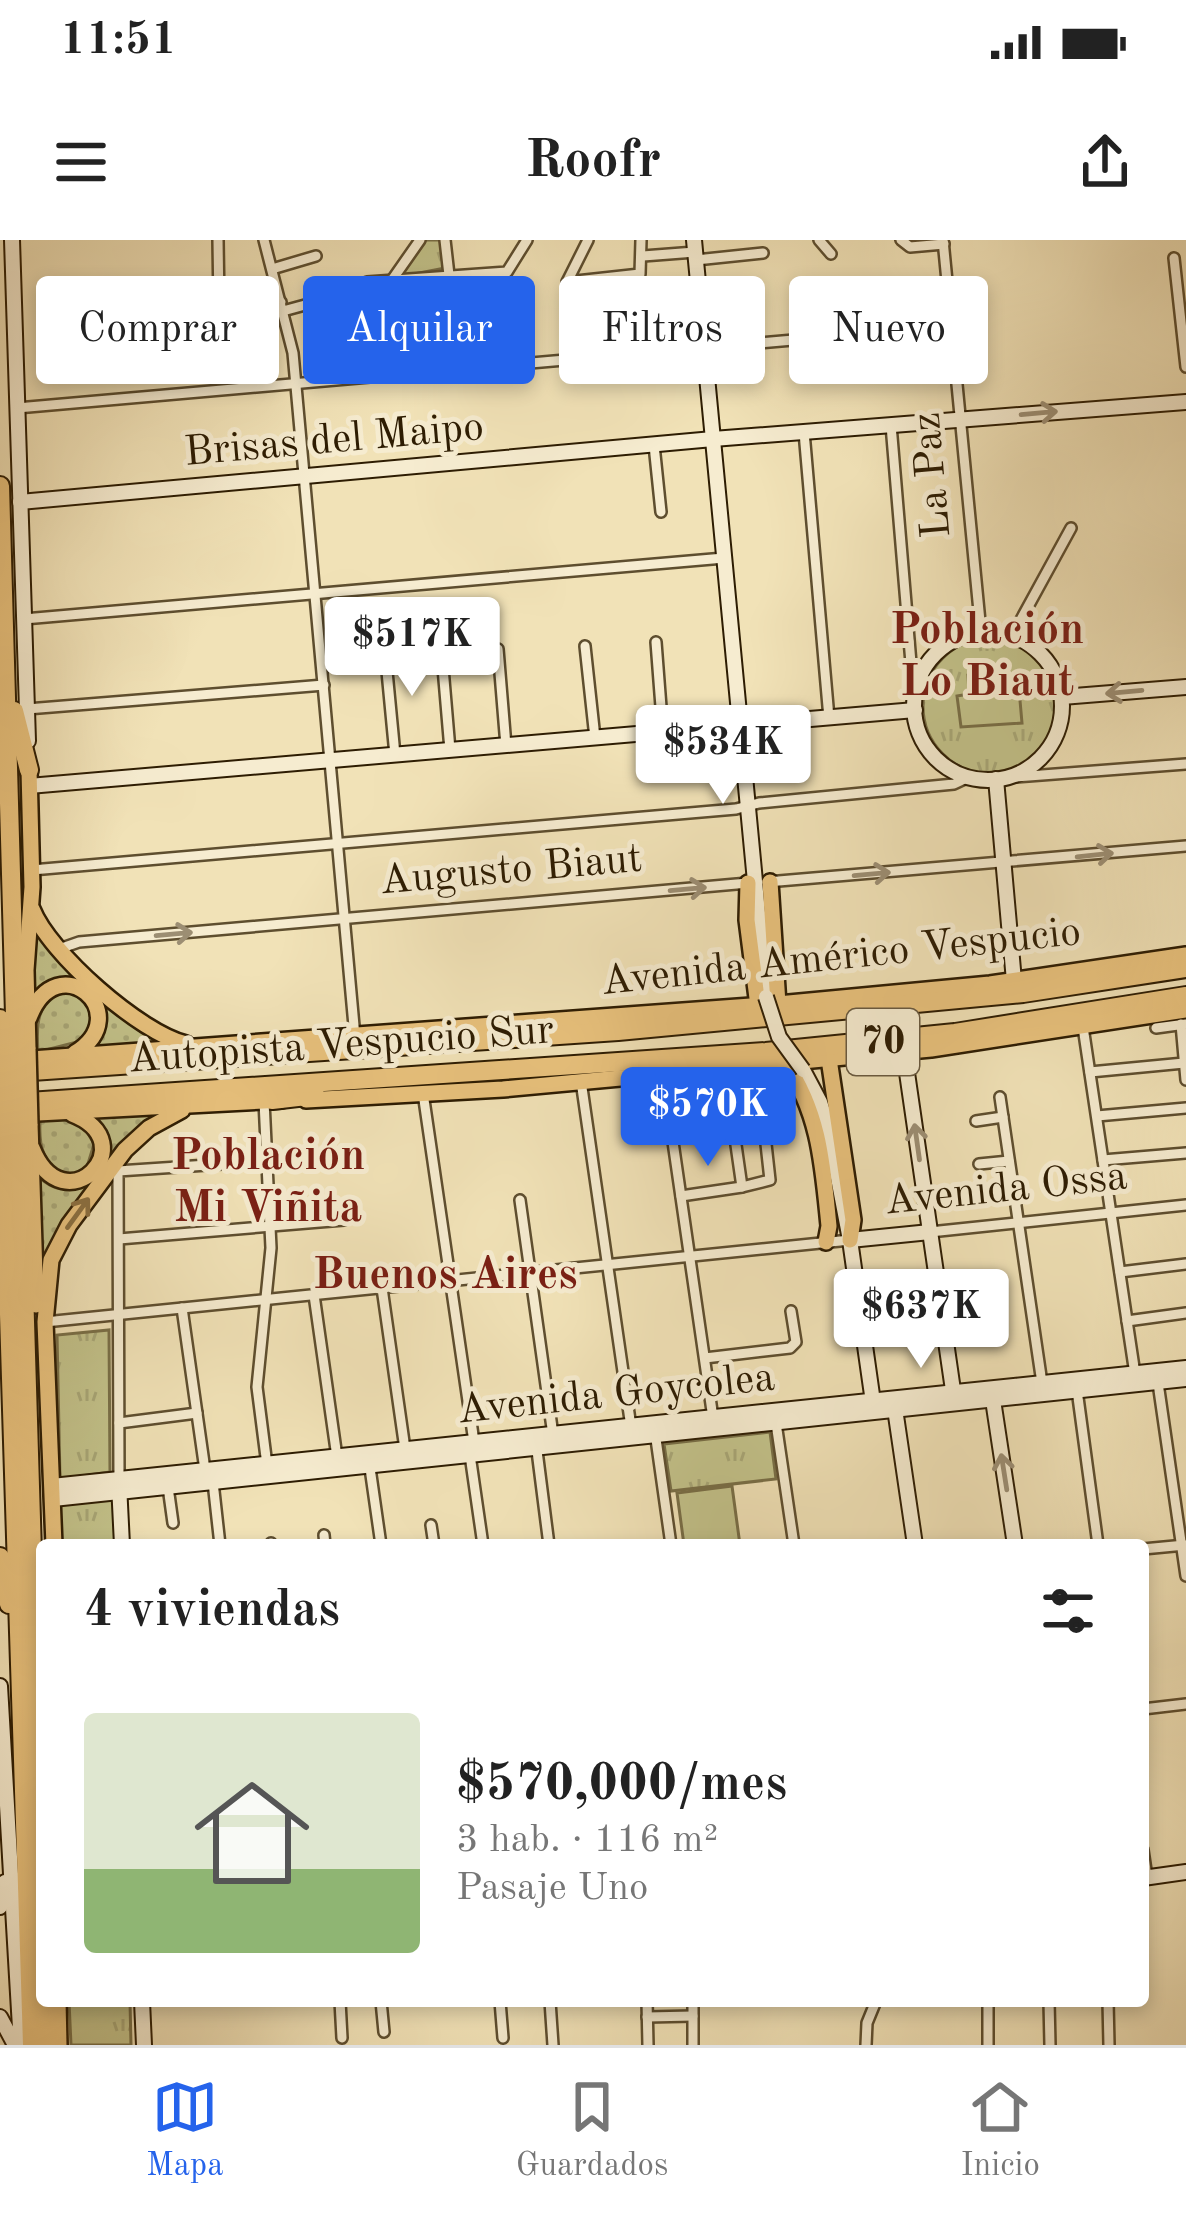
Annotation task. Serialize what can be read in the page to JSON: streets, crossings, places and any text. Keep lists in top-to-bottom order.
{
  "streets": {
    "highway": ["70", "Autopista Vespucio Sur"],
    "main road": ["Avenida Américo Vespucio"],
    "street": [
      "Brisas del Maipo",
      "La Paz",
      "Augusto Biaut",
      "Avenida Ossa",
      "Avenida Goycolea"
    ]
  },
  "crossings": [
    ["Brisas del Maipo", "La Paz"]
  ],
  "districts": ["Población Lo Biaut", "Población Mi Viñita", "Buenos Aires"],
  "page": {
    "status": "11:51",
    "header": "Roofr",
    "chip": [
      "Comprar",
      "Alquilar",
      "Filtros",
      "Nuevo"
    ],
    "price": [
      "$517K",
      "$534K",
      "$570K",
      "$637K"
    ],
    "heading": "4 viviendas",
    "list": [
      {
        "name": "$570,000/mes",
        "note": "3 hab. · 116 m² · Pasaje Uno"
      }
    ],
    "tabs": ["Mapa", "Guardados", "Inicio"]
  }
}
